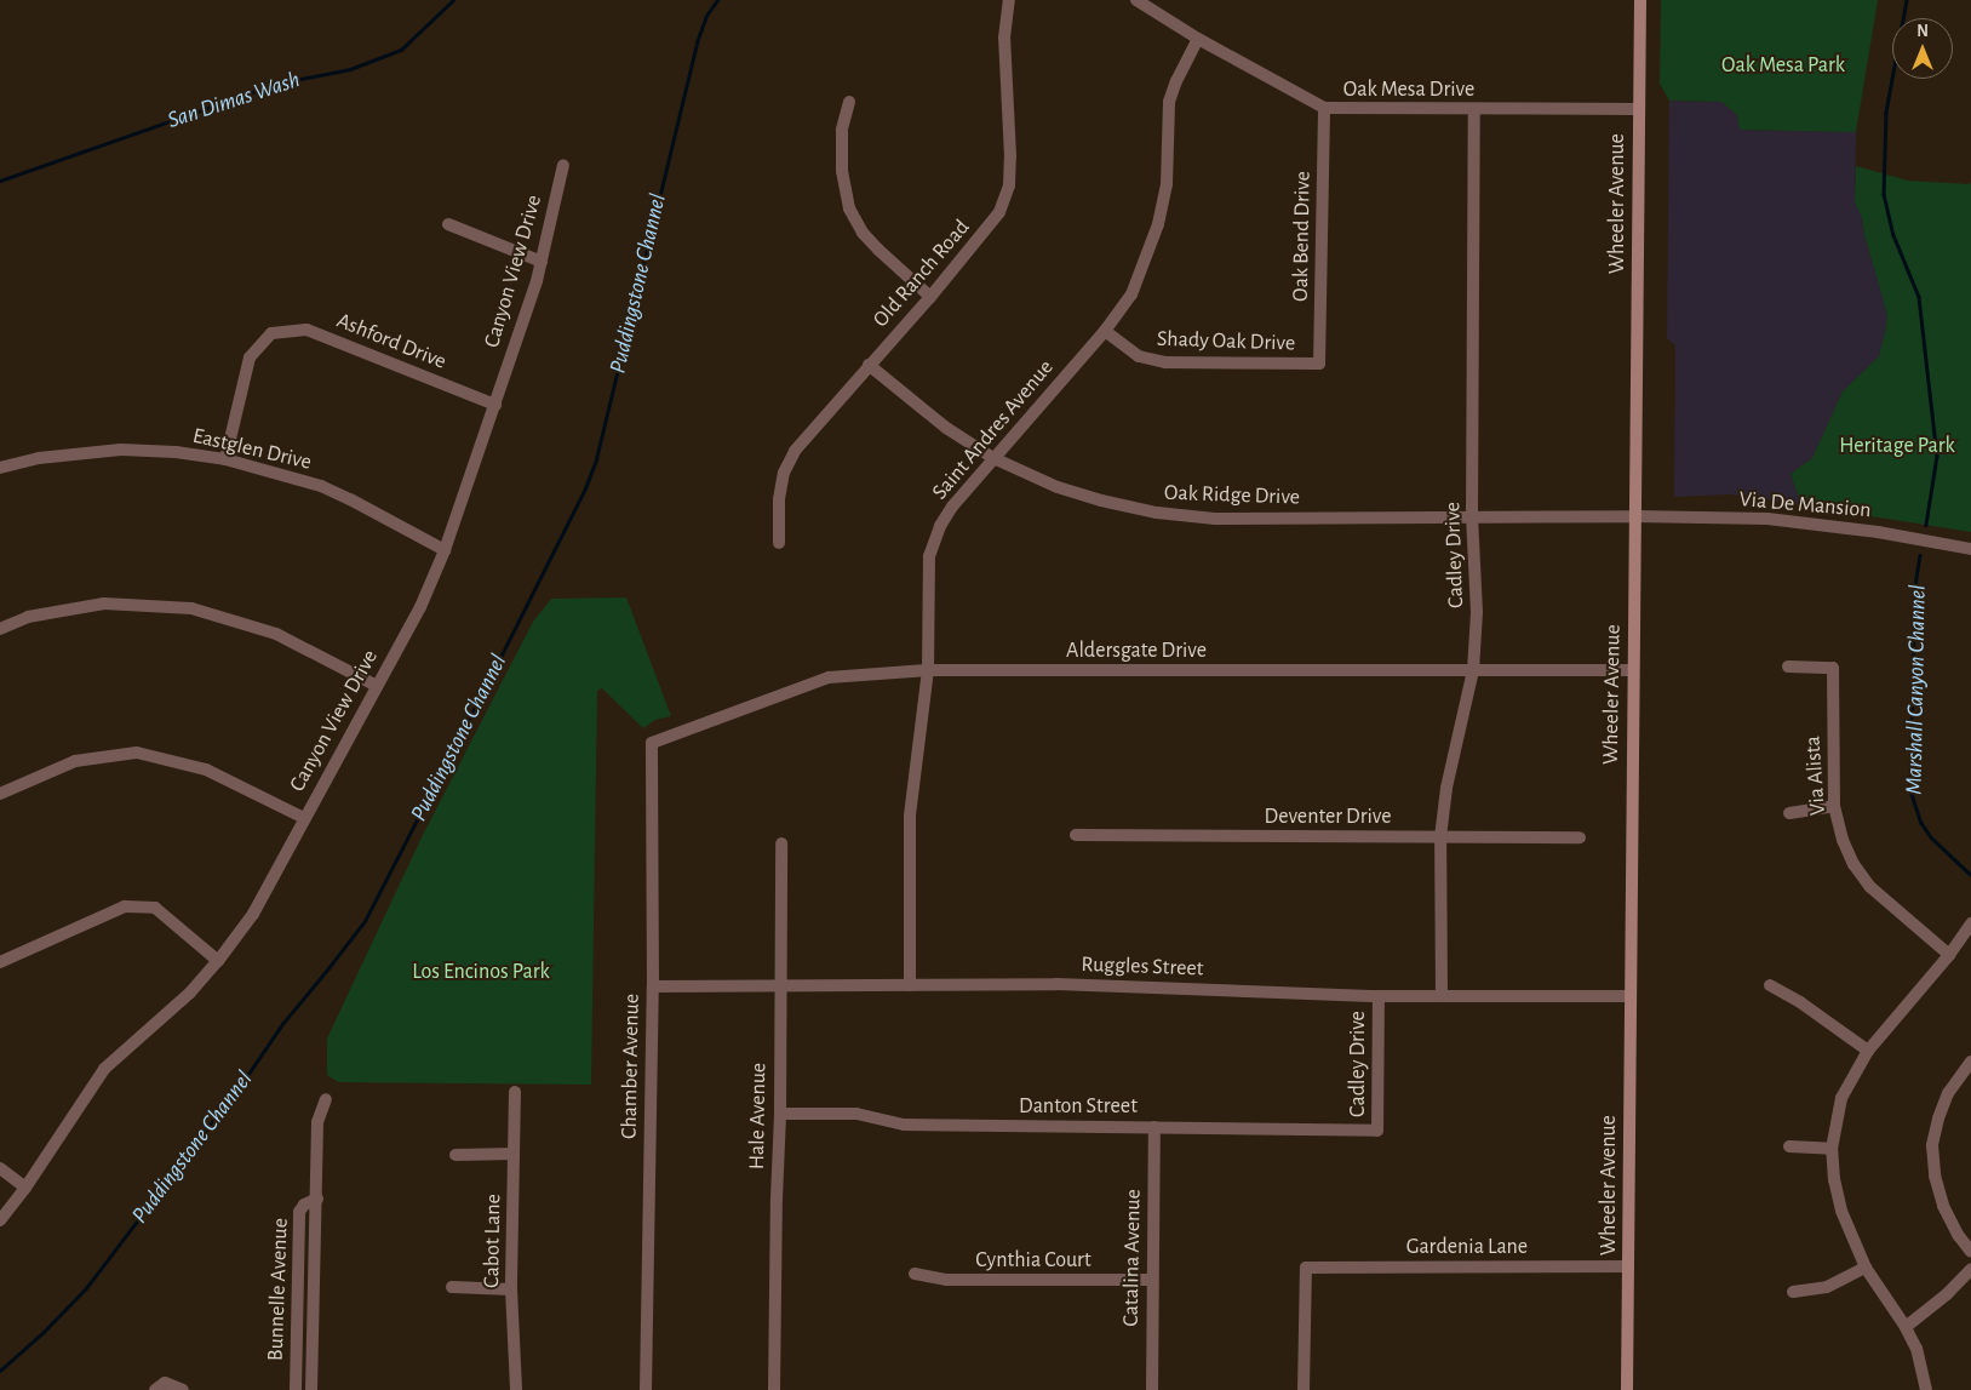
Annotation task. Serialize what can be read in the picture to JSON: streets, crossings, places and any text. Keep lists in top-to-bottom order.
{
  "streets": {
    "main road": ["Wheeler Avenue"],
    "street": [
      "Oak Mesa Drive",
      "Oak Bend Drive",
      "Canyon View Drive",
      "Old Ranch Road",
      "Ashford Drive",
      "Shady Oak Drive",
      "Saint Andres Avenue",
      "Eastglen Drive",
      "Oak Ridge Drive",
      "Via De Mansion",
      "Cadley Drive",
      "Aldersgate Drive",
      "Via Alista",
      "Deventer Drive",
      "Ruggles Street",
      "Chamber Avenue",
      "Danton Street",
      "Hale Avenue",
      "Cabot Lane",
      "Gardenia Lane",
      "Catalina Avenue",
      "Cynthia Court",
      "Bunnelle Avenue"
    ]
  },
  "crossings": [
    ["Oak Mesa Drive", "Wheeler Avenue"],
    ["Oak Mesa Drive", "Oak Bend Drive"],
    ["Oak Mesa Drive", "Saint Andres Avenue"],
    ["Oak Mesa Drive", "Cadley Drive"],
    ["Wheeler Avenue", "Oak Ridge Drive"],
    ["Wheeler Avenue", "Via De Mansion"],
    ["Wheeler Avenue", "Aldersgate Drive"],
    ["Wheeler Avenue", "Ruggles Street"],
    ["Wheeler Avenue", "Gardenia Lane"],
    ["Oak Bend Drive", "Shady Oak Drive"],
    ["Canyon View Drive", "Ashford Drive"],
    ["Canyon View Drive", "Eastglen Drive"],
    ["Old Ranch Road", "Oak Ridge Drive"],
    ["Ashford Drive", "Eastglen Drive"],
    ["Shady Oak Drive", "Saint Andres Avenue"],
    ["Saint Andres Avenue", "Oak Ridge Drive"],
    ["Saint Andres Avenue", "Aldersgate Drive"],
    ["Saint Andres Avenue", "Ruggles Street"],
    ["Oak Ridge Drive", "Via De Mansion"],
    ["Oak Ridge Drive", "Cadley Drive"],
    ["Cadley Drive", "Aldersgate Drive"],
    ["Cadley Drive", "Deventer Drive"],
    ["Cadley Drive", "Ruggles Street"],
    ["Cadley Drive", "Danton Street"],
    ["Aldersgate Drive", "Chamber Avenue"],
    ["Ruggles Street", "Chamber Avenue"],
    ["Ruggles Street", "Hale Avenue"],
    ["Danton Street", "Hale Avenue"],
    ["Danton Street", "Catalina Avenue"],
    ["Catalina Avenue", "Cynthia Court"]
  ],
  "water": ["San Dimas Wash", "Puddingstone Channel", "Marshall Canyon Channel"],
  "parks": ["Oak Mesa Park", "Heritage Park", "Los Encinos Park"],
  "north": "top"
}
